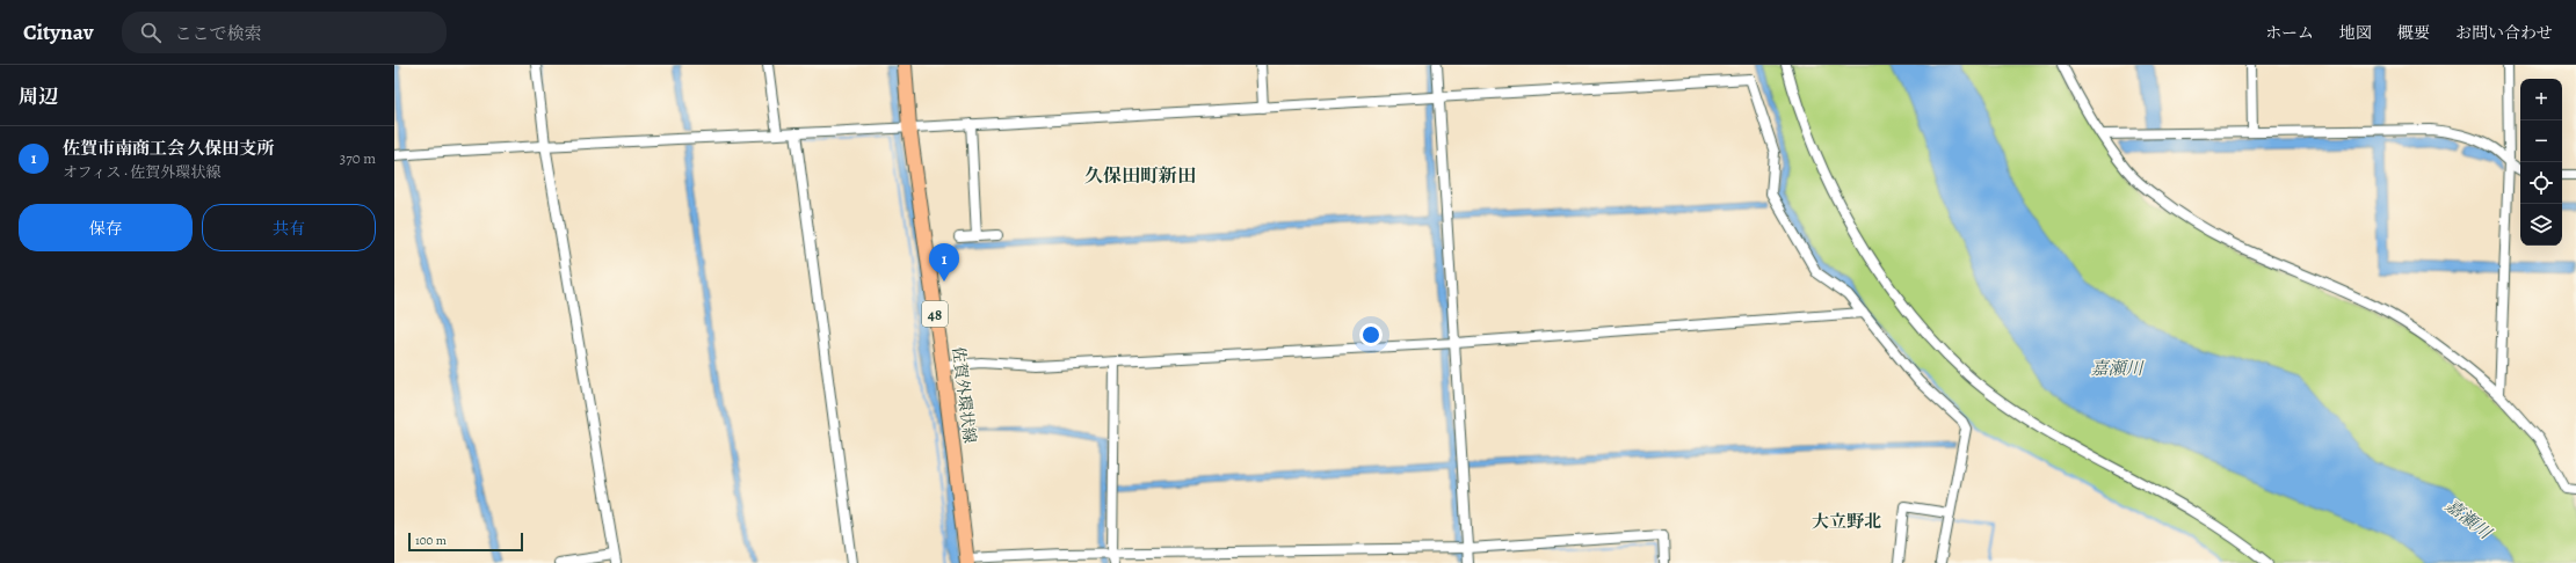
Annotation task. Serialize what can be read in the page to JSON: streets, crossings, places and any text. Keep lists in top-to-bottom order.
{
  "streets": {
    "main road": ["48", "佐賀外環状線"]
  },
  "districts": ["久保田町新田", "大立野北"],
  "water": ["嘉瀬川"],
  "scale_bar": "100 m",
  "page": {
    "header": "Citynav",
    "search": "ここで検索",
    "nav": [
      "ホーム",
      "地図",
      "概要",
      "お問い合わせ"
    ],
    "heading": "周辺",
    "map_buttons": ["+", "−"],
    "list": [
      {
        "mark": "1",
        "name": "佐賀市南商工会 久保田支所",
        "note": "オフィス · 佐賀外環状線",
        "value": "370 m"
      }
    ],
    "buttons": ["保存", "共有"],
    "pins": "1",
    "scale": "100 m"
  }
}
